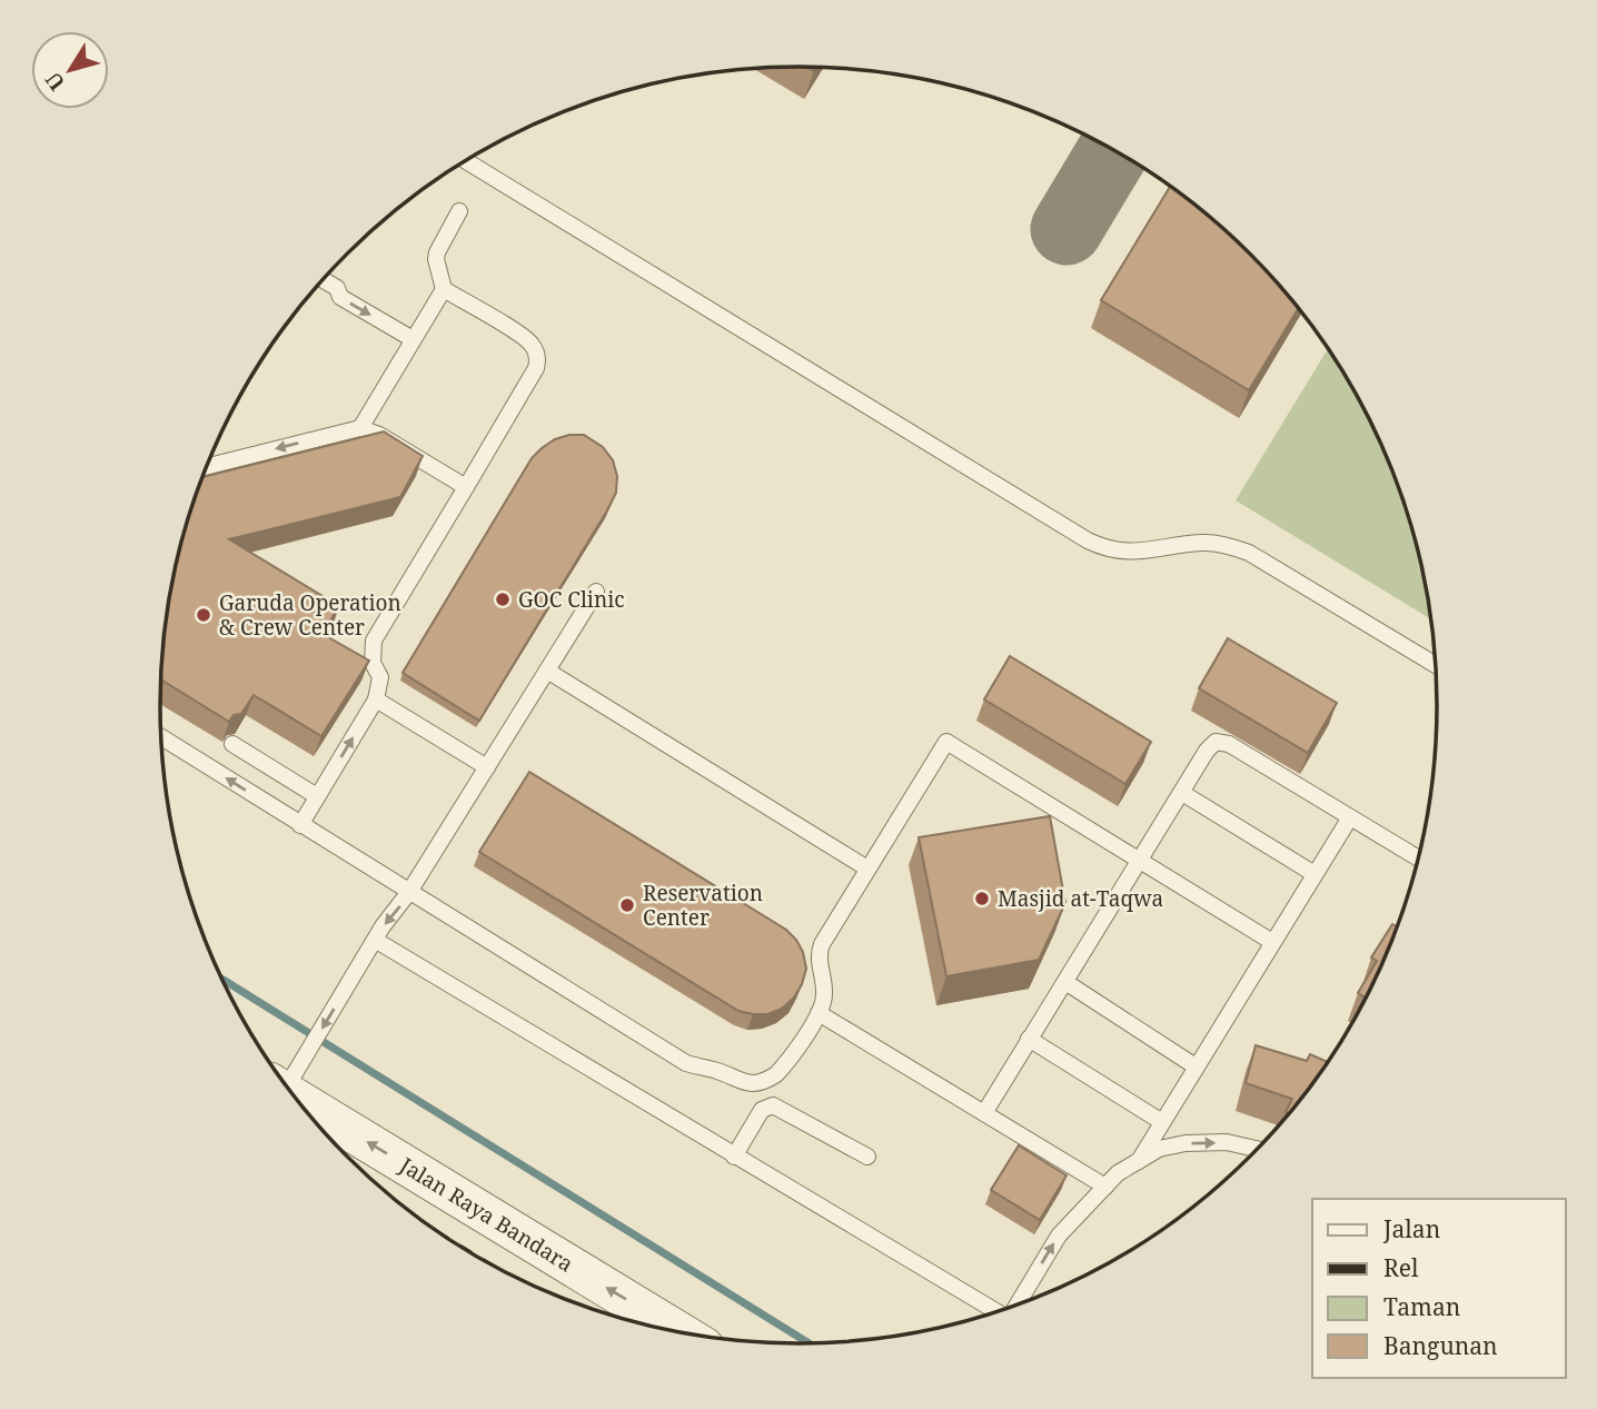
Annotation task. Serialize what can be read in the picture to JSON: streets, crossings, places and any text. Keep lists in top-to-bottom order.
{
  "streets": {
    "street": ["Jalan Raya Bandara"]
  },
  "one_way": ["Jalan Raya Bandara"],
  "places": [
    "GOC Clinic",
    "Garuda Operation & Crew Center",
    "Masjid at-Taqwa",
    "Reservation Center"
  ],
  "legend": [
    "Jalan",
    "Rel",
    "Taman",
    "Bangunan"
  ],
  "north": "bottom left"
}
